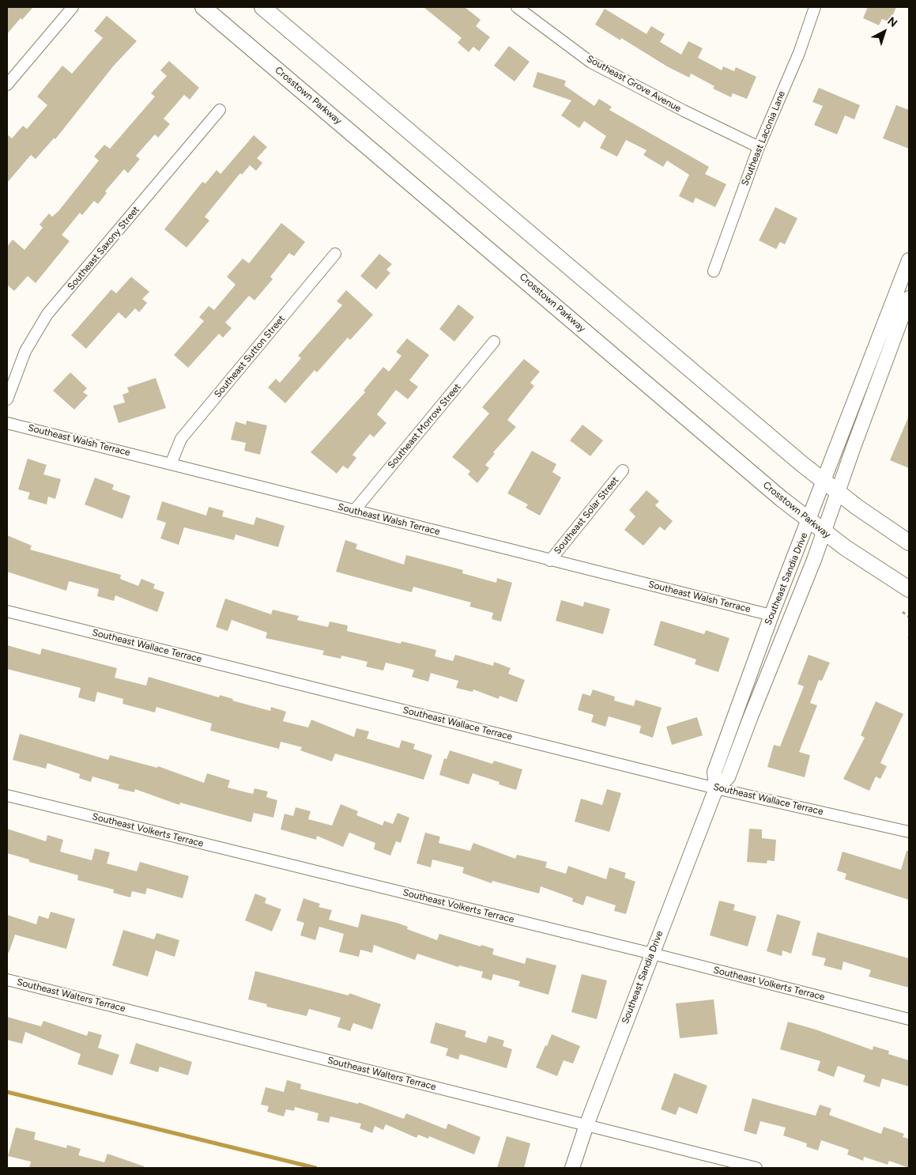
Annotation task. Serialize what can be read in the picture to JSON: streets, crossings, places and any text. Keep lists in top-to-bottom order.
{
  "streets": {
    "main road": ["Crosstown Parkway"],
    "street": [
      "Southeast Grove Avenue",
      "Southeast Laconia Lane",
      "Southeast Saxony Street",
      "Southeast Sutton Street",
      "Southeast Morrow Street",
      "Southeast Walsh Terrace",
      "Southeast Solar Street",
      "Southeast Sandia Drive",
      "Southeast Wallace Terrace",
      "Southeast Volkerts Terrace",
      "Southeast Walters Terrace"
    ]
  },
  "crossings": [
    ["Southeast Grove Avenue", "Southeast Laconia Lane"],
    ["Crosstown Parkway", "Southeast Sandia Drive"],
    ["Southeast Sutton Street", "Southeast Walsh Terrace"],
    ["Southeast Morrow Street", "Southeast Walsh Terrace"],
    ["Southeast Walsh Terrace", "Southeast Solar Street"],
    ["Southeast Walsh Terrace", "Southeast Sandia Drive"],
    ["Southeast Sandia Drive", "Southeast Wallace Terrace"],
    ["Southeast Sandia Drive", "Southeast Volkerts Terrace"],
    ["Southeast Sandia Drive", "Southeast Walters Terrace"]
  ],
  "north": "top right"
}
